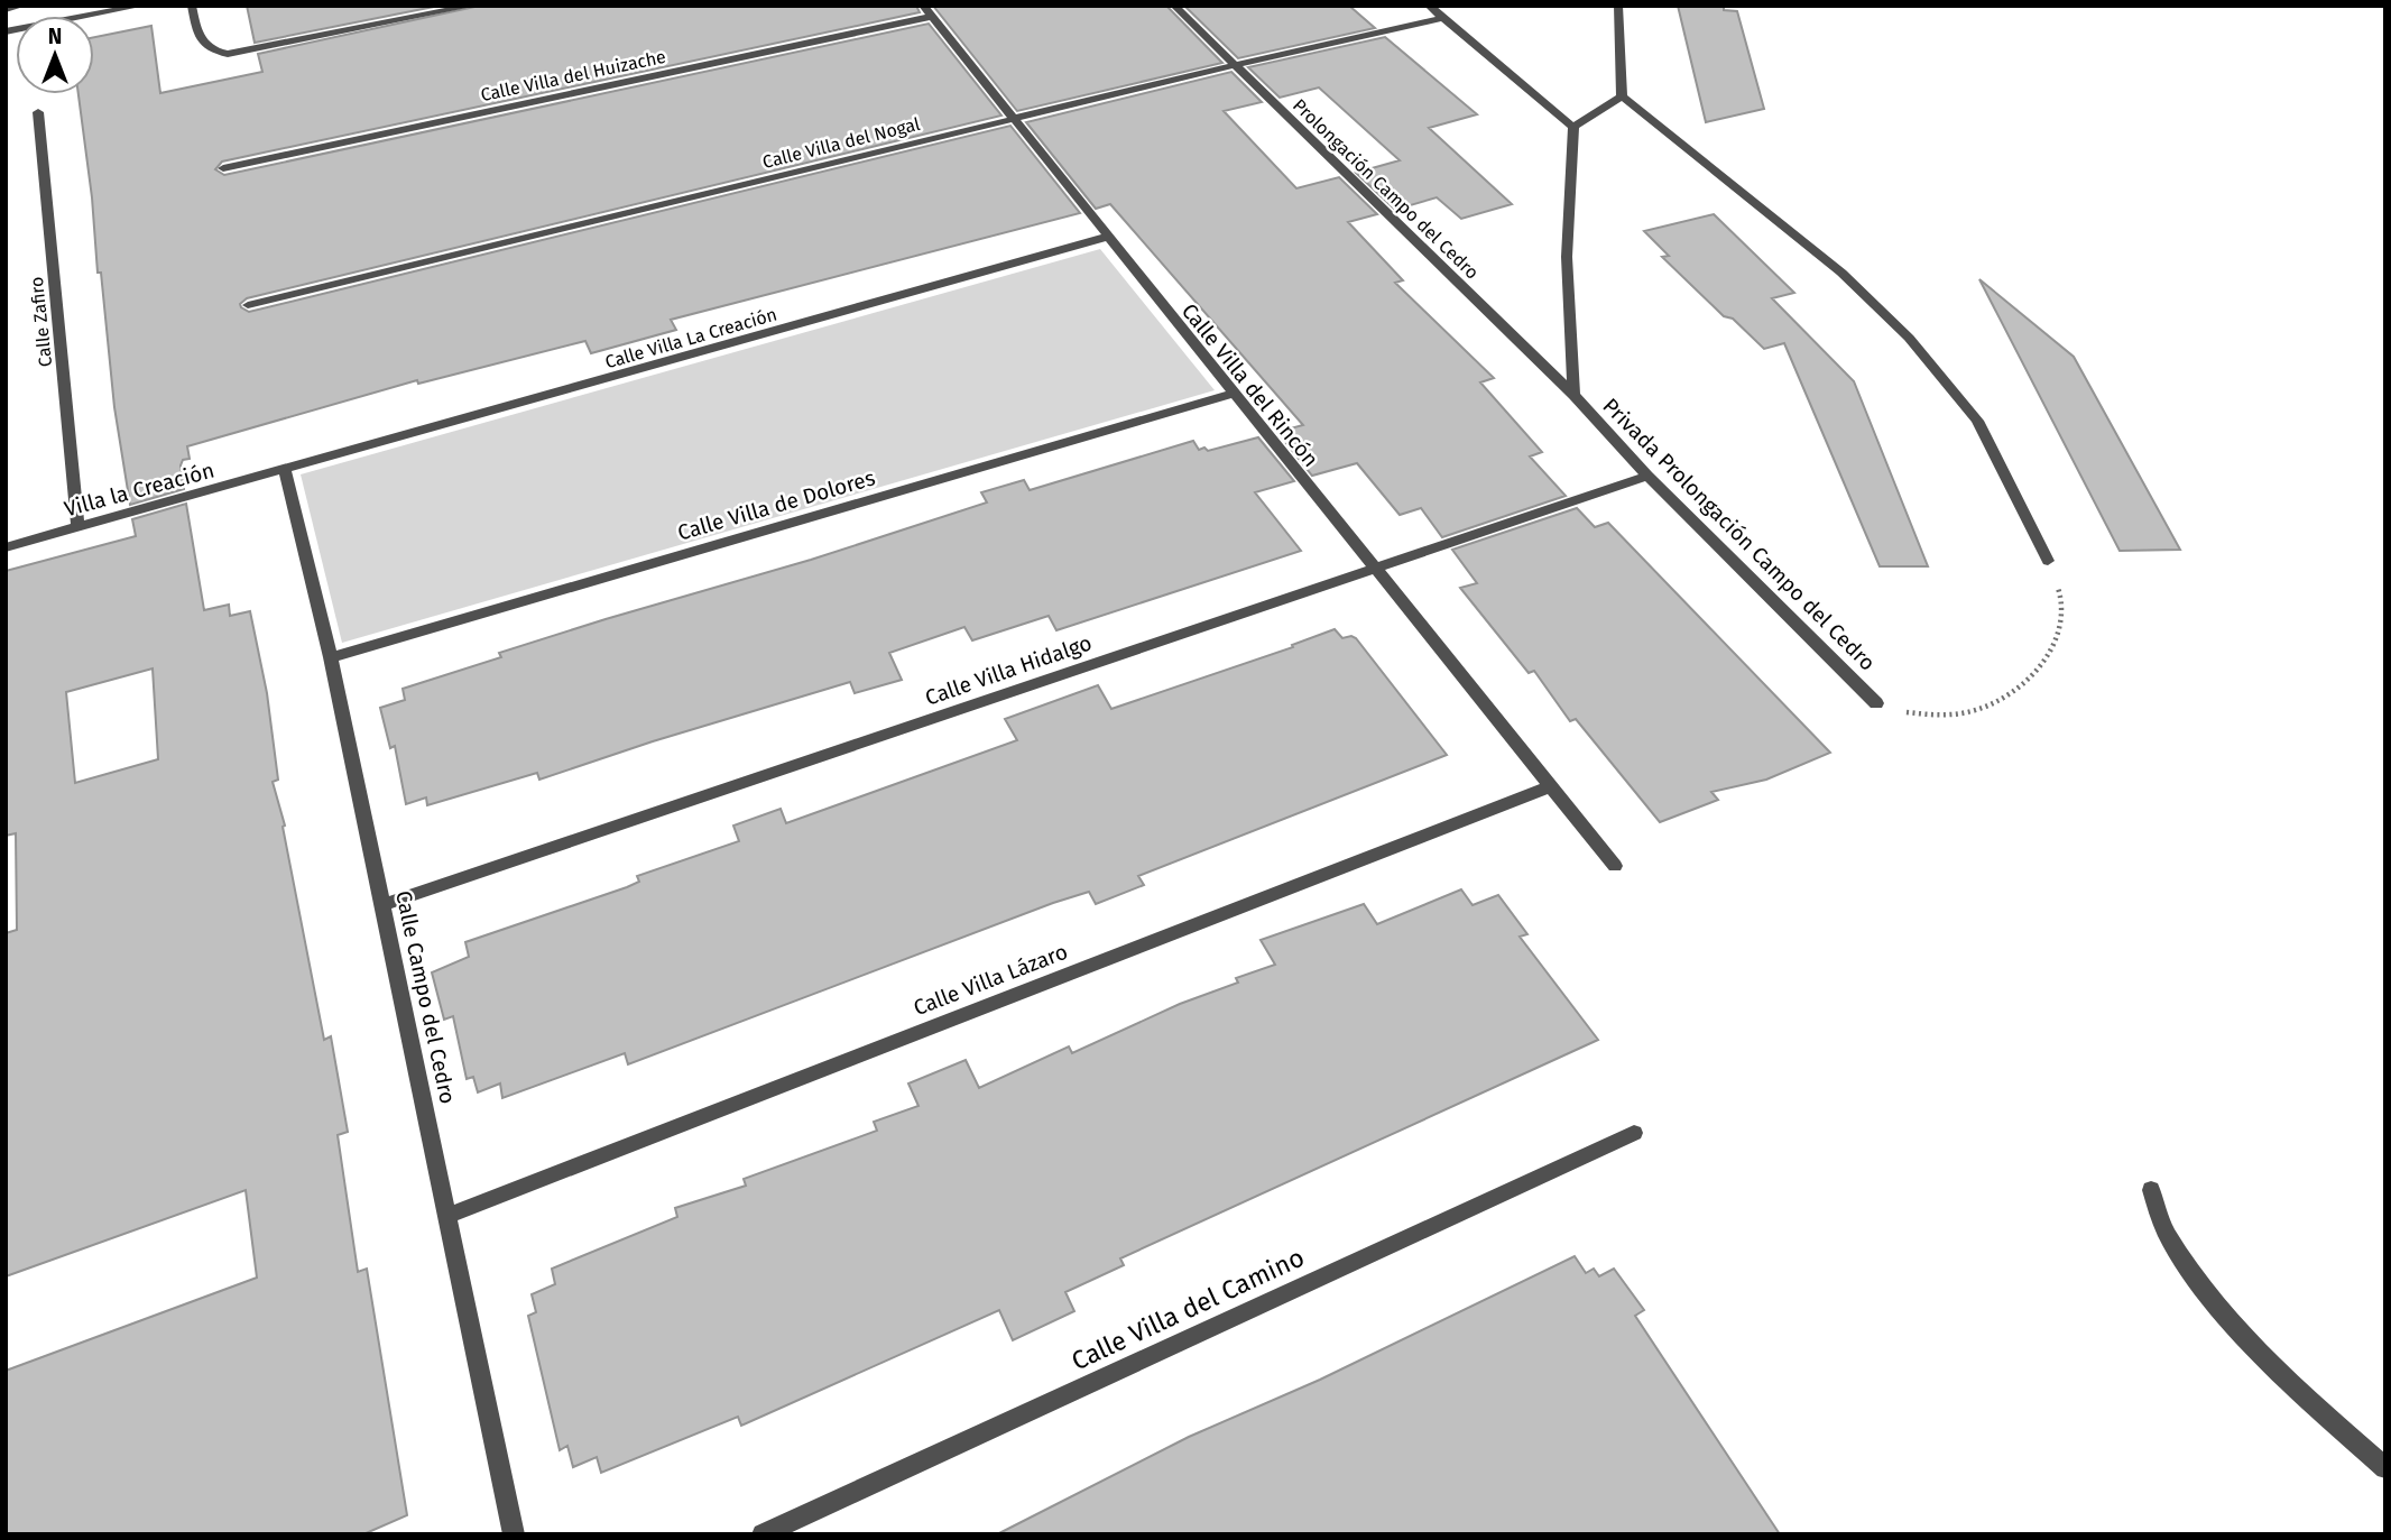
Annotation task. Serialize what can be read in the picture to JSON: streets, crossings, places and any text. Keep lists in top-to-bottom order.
{
  "streets": {
    "street": [
      "Calle Villa del Huizache",
      "Calle Villa del Nogal",
      "Prolongación Campo del Cedro",
      "Calle Zafiro",
      "Calle Villa La Creación",
      "Calle Villa del Rincón",
      "Villa la Creación",
      "Calle Villa de Dolores",
      "Privada Prolongación Campo del Cedro",
      "Calle Villa Hidalgo",
      "Calle Villa Lázaro",
      "Calle Campo del Cedro",
      "Calle Villa del Camino"
    ]
  },
  "crossings": [
    ["Calle Villa del Huizache", "Calle Villa del Rincón"],
    ["Calle Villa del Nogal", "Prolongación Campo del Cedro"],
    ["Calle Villa del Nogal", "Calle Villa del Rincón"],
    ["Prolongación Campo del Cedro", "Privada Prolongación Campo del Cedro"],
    ["Calle Zafiro", "Villa la Creación"],
    ["Calle Villa La Creación", "Calle Villa del Rincón"],
    ["Calle Villa La Creación", "Villa la Creación"],
    ["Calle Villa La Creación", "Calle Campo del Cedro"],
    ["Calle Villa del Rincón", "Calle Villa de Dolores"],
    ["Calle Villa del Rincón", "Calle Villa Hidalgo"],
    ["Calle Villa del Rincón", "Calle Villa Lázaro"],
    ["Villa la Creación", "Calle Campo del Cedro"],
    ["Calle Villa de Dolores", "Calle Campo del Cedro"],
    ["Privada Prolongación Campo del Cedro", "Calle Villa Hidalgo"],
    ["Calle Villa Hidalgo", "Calle Campo del Cedro"],
    ["Calle Villa Lázaro", "Calle Campo del Cedro"]
  ],
  "north": "top"
}
